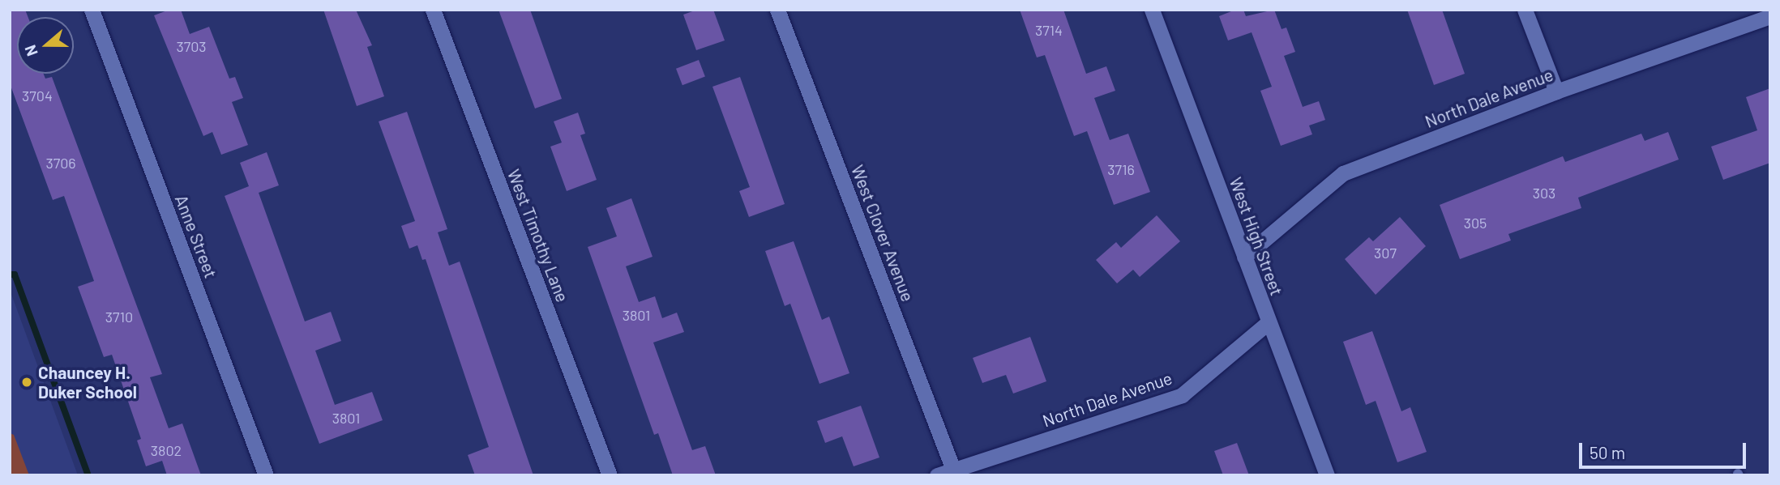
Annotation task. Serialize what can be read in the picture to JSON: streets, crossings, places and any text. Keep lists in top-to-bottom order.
{
  "streets": {
    "street": [
      "North Dale Avenue",
      "West Clover Avenue",
      "West Timothy Lane",
      "Anne Street",
      "West High Street"
    ]
  },
  "crossings": [
    ["North Dale Avenue", "West Clover Avenue"],
    ["North Dale Avenue", "West High Street"]
  ],
  "places": ["Chauncey H. Duker School"],
  "house_numbers": [
    "3714",
    "3703",
    "3704",
    "3706",
    "3716",
    "303",
    "305",
    "307",
    "3801",
    "3710",
    "3801",
    "3802"
  ],
  "scale_bar": "50 m",
  "north": "left"
}
